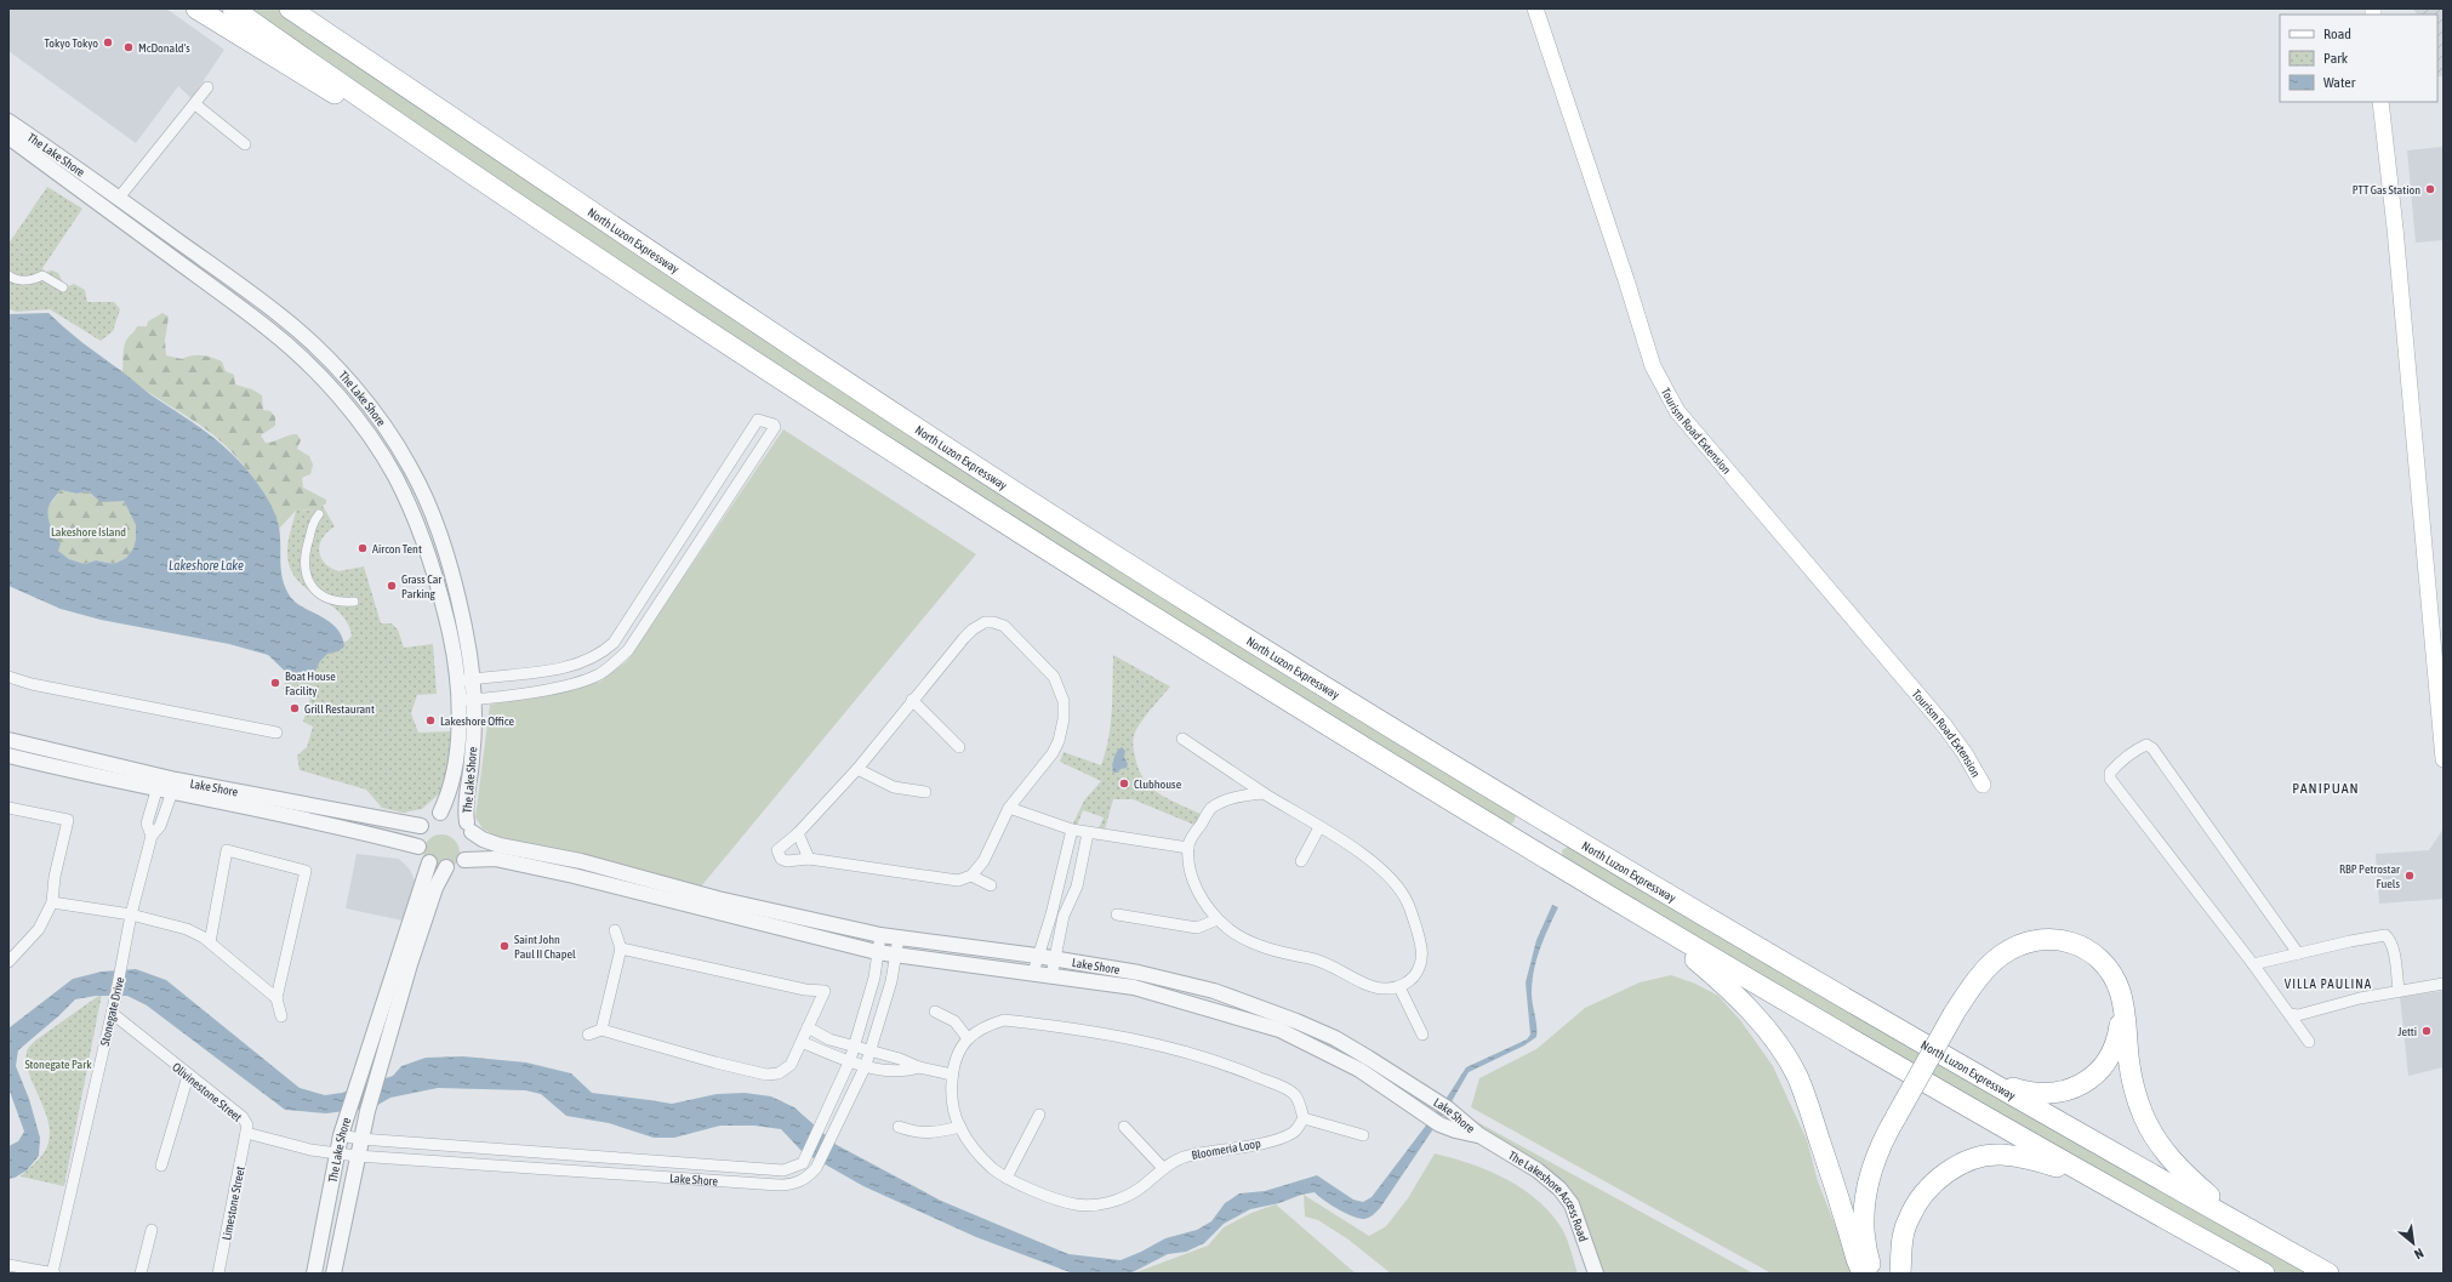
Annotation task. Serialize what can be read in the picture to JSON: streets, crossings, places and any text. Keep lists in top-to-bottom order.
{
  "streets": {
    "highway": ["North Luzon Expressway"],
    "main road": ["Tourism Road Extension"],
    "street": [
      "The Lake Shore",
      "Lake Shore",
      "Stonegate Drive",
      "Olivinestone Street",
      "Bloomeria Loop",
      "The Lakeshore Access Road",
      "Limestone Street"
    ]
  },
  "crossings": [
    ["The Lake Shore", "Lake Shore"],
    ["The Lake Shore", "Olivinestone Street"],
    ["Lake Shore", "Stonegate Drive"],
    ["Lake Shore", "Olivinestone Street"],
    ["Lake Shore", "The Lakeshore Access Road"],
    ["Stonegate Drive", "Olivinestone Street"],
    ["Olivinestone Street", "Limestone Street"]
  ],
  "districts": ["PANIPUAN", "VILLA PAULINA"],
  "water": ["Lakeshore Lake"],
  "parks": ["Lakeshore Island", "Stonegate Park"],
  "places": [
    "Tokyo Tokyo",
    "McDonald's",
    "PTT Gas Station",
    "Aircon Tent",
    "Grass Car Parking",
    "Boat House Facility",
    "Grill Restaurant",
    "Lakeshore Office",
    "Clubhouse",
    "RBP Petrostar Fuels",
    "Saint John Paul II Chapel",
    "Jetti"
  ],
  "legend": ["Road", "Park", "Water"],
  "north": "bottom right"
}
